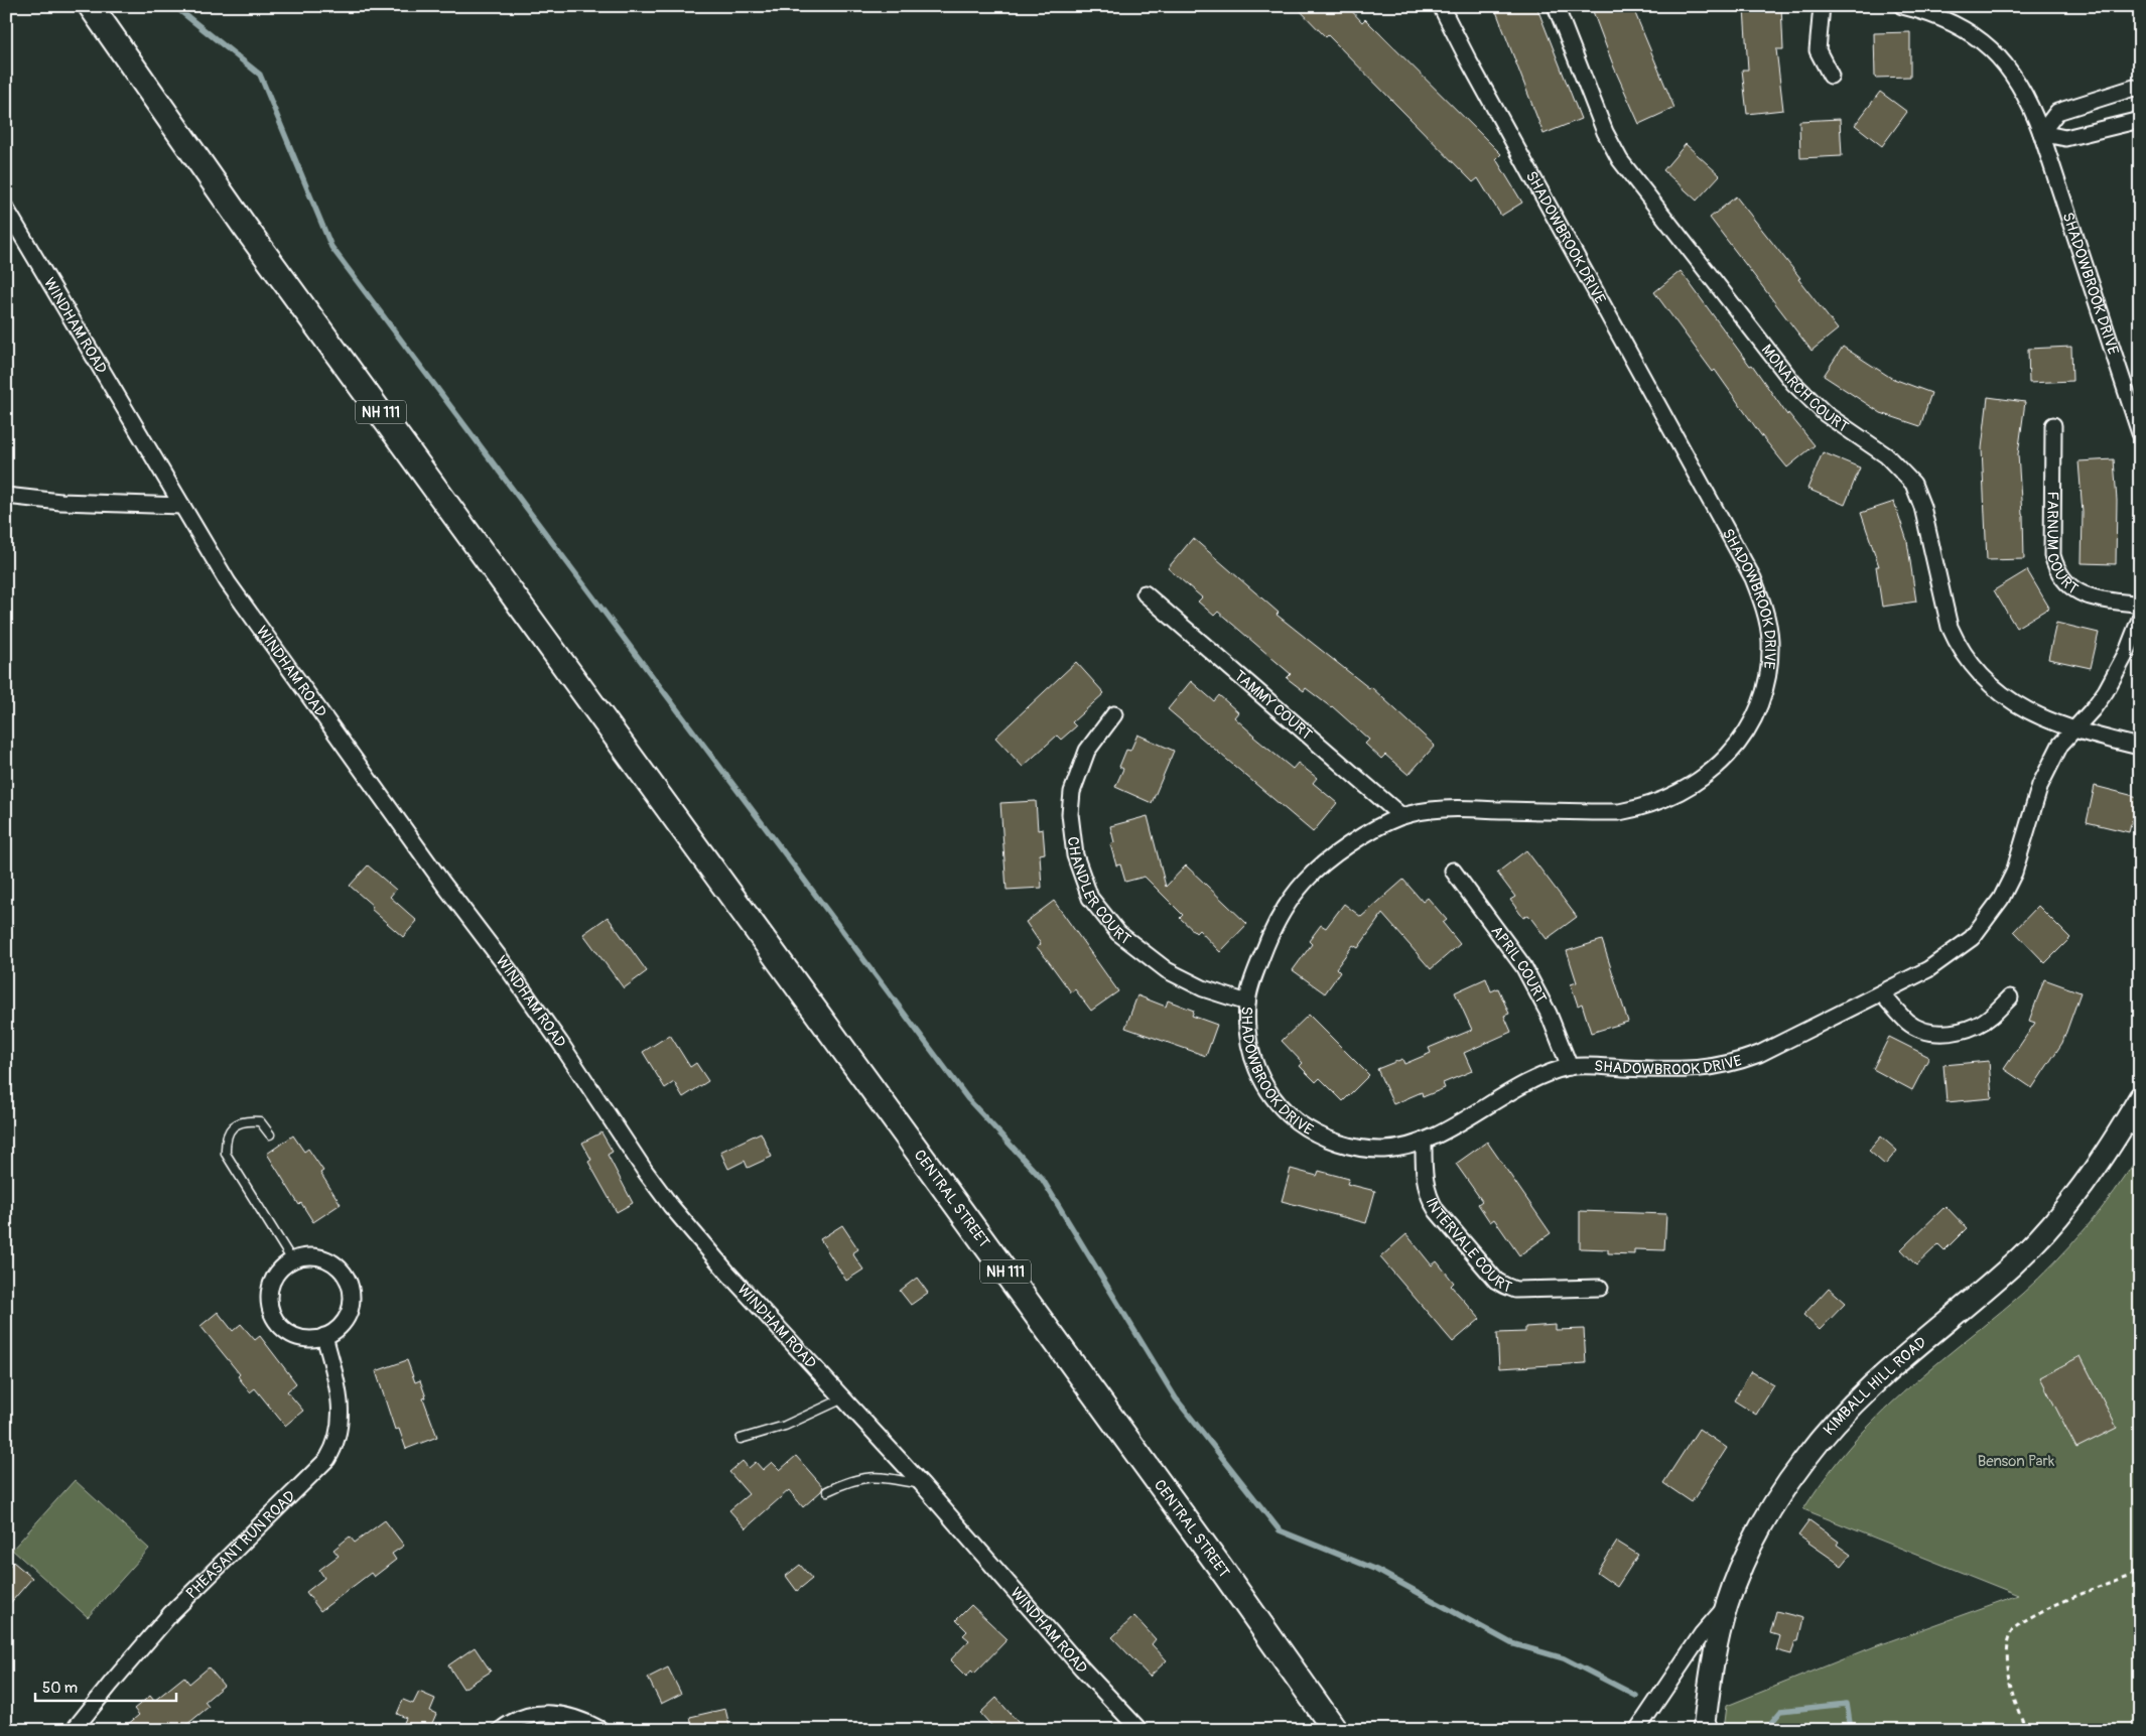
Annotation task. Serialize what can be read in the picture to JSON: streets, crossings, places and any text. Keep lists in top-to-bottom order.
{
  "streets": {
    "main road": ["NH 111", "CENTRAL STREET"],
    "street": [
      "SHADOWBROOK DRIVE",
      "WINDHAM ROAD",
      "MONARCH COURT",
      "FARNUM COURT",
      "TAMMY COURT",
      "CHANDLER COURT",
      "APRIL COURT",
      "INTERVALE COURT",
      "KIMBALL HILL ROAD",
      "PHEASANT RUN ROAD"
    ]
  },
  "crossings": [
    ["SHADOWBROOK DRIVE", "MONARCH COURT"],
    ["SHADOWBROOK DRIVE", "TAMMY COURT"],
    ["SHADOWBROOK DRIVE", "CHANDLER COURT"],
    ["SHADOWBROOK DRIVE", "APRIL COURT"],
    ["SHADOWBROOK DRIVE", "INTERVALE COURT"]
  ],
  "parks": ["Benson Park"],
  "scale_bar": "50 m"
}
